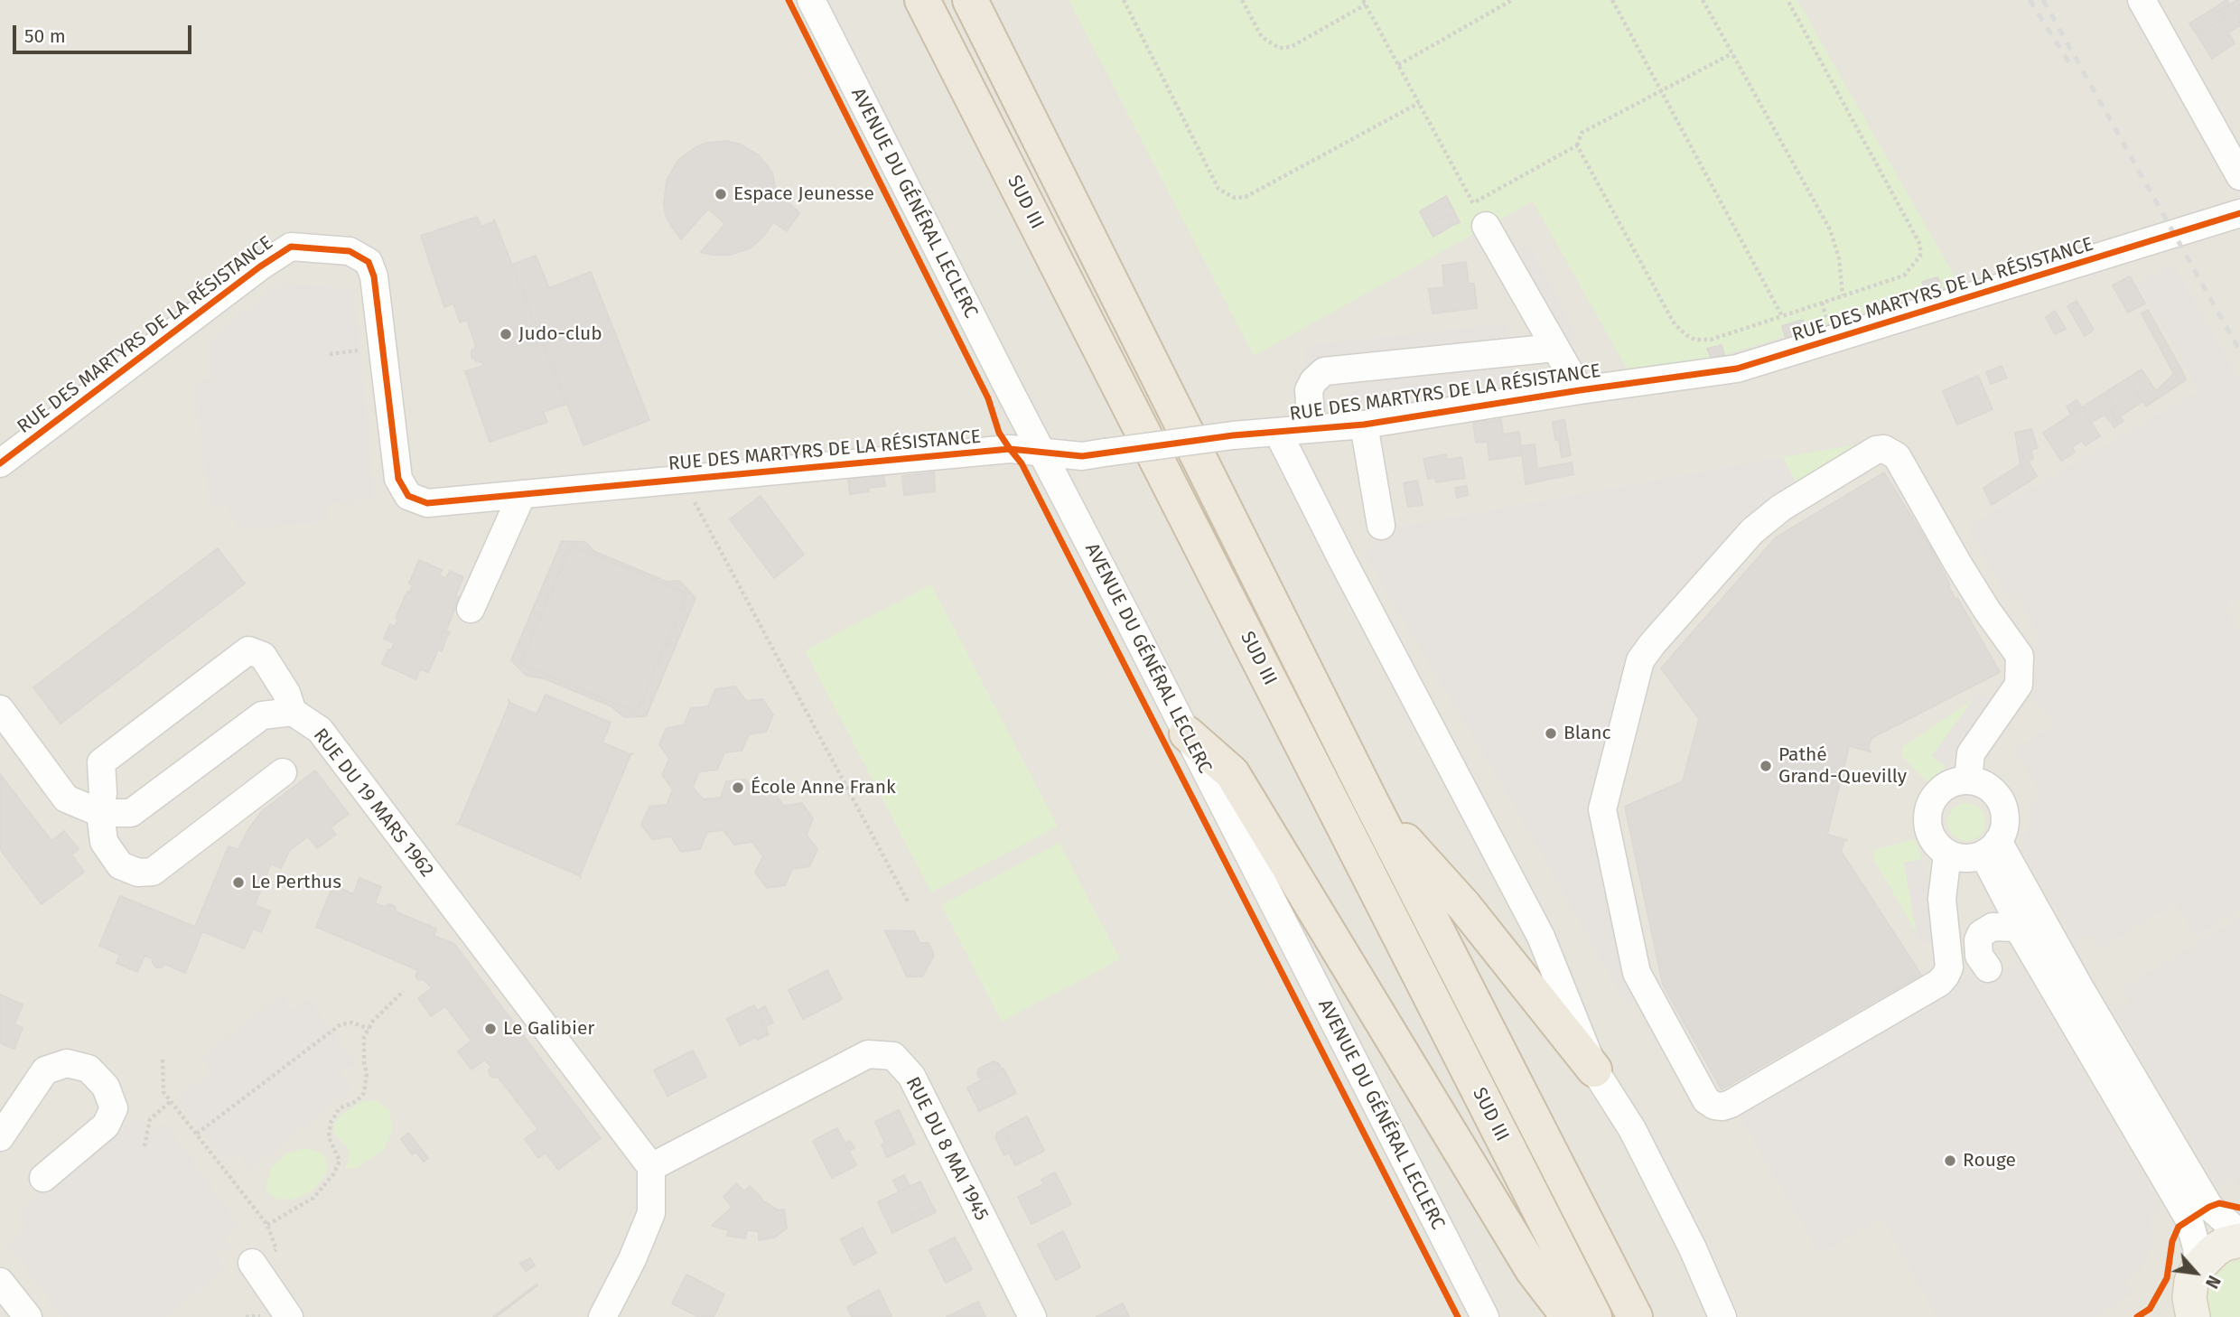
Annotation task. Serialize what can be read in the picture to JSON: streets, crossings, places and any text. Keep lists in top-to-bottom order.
{
  "streets": {
    "highway": ["SUD III"],
    "street": [
      "AVENUE DU GÉNÉRAL LECLERC",
      "RUE DES MARTYRS DE LA RÉSISTANCE",
      "RUE DU 19 MARS 1962",
      "RUE DU 8 MAI 1945"
    ]
  },
  "crossings": [
    ["AVENUE DU GÉNÉRAL LECLERC", "RUE DES MARTYRS DE LA RÉSISTANCE"],
    ["RUE DU 19 MARS 1962", "RUE DU 8 MAI 1945"]
  ],
  "places": [
    "Espace Jeunesse",
    "Judo-club",
    "Blanc",
    "Pathé Grand-Quevilly",
    "École Anne Frank",
    "Le Perthus",
    "Le Galibier",
    "Rouge"
  ],
  "scale_bar": "50 m",
  "north": "bottom right"
}
